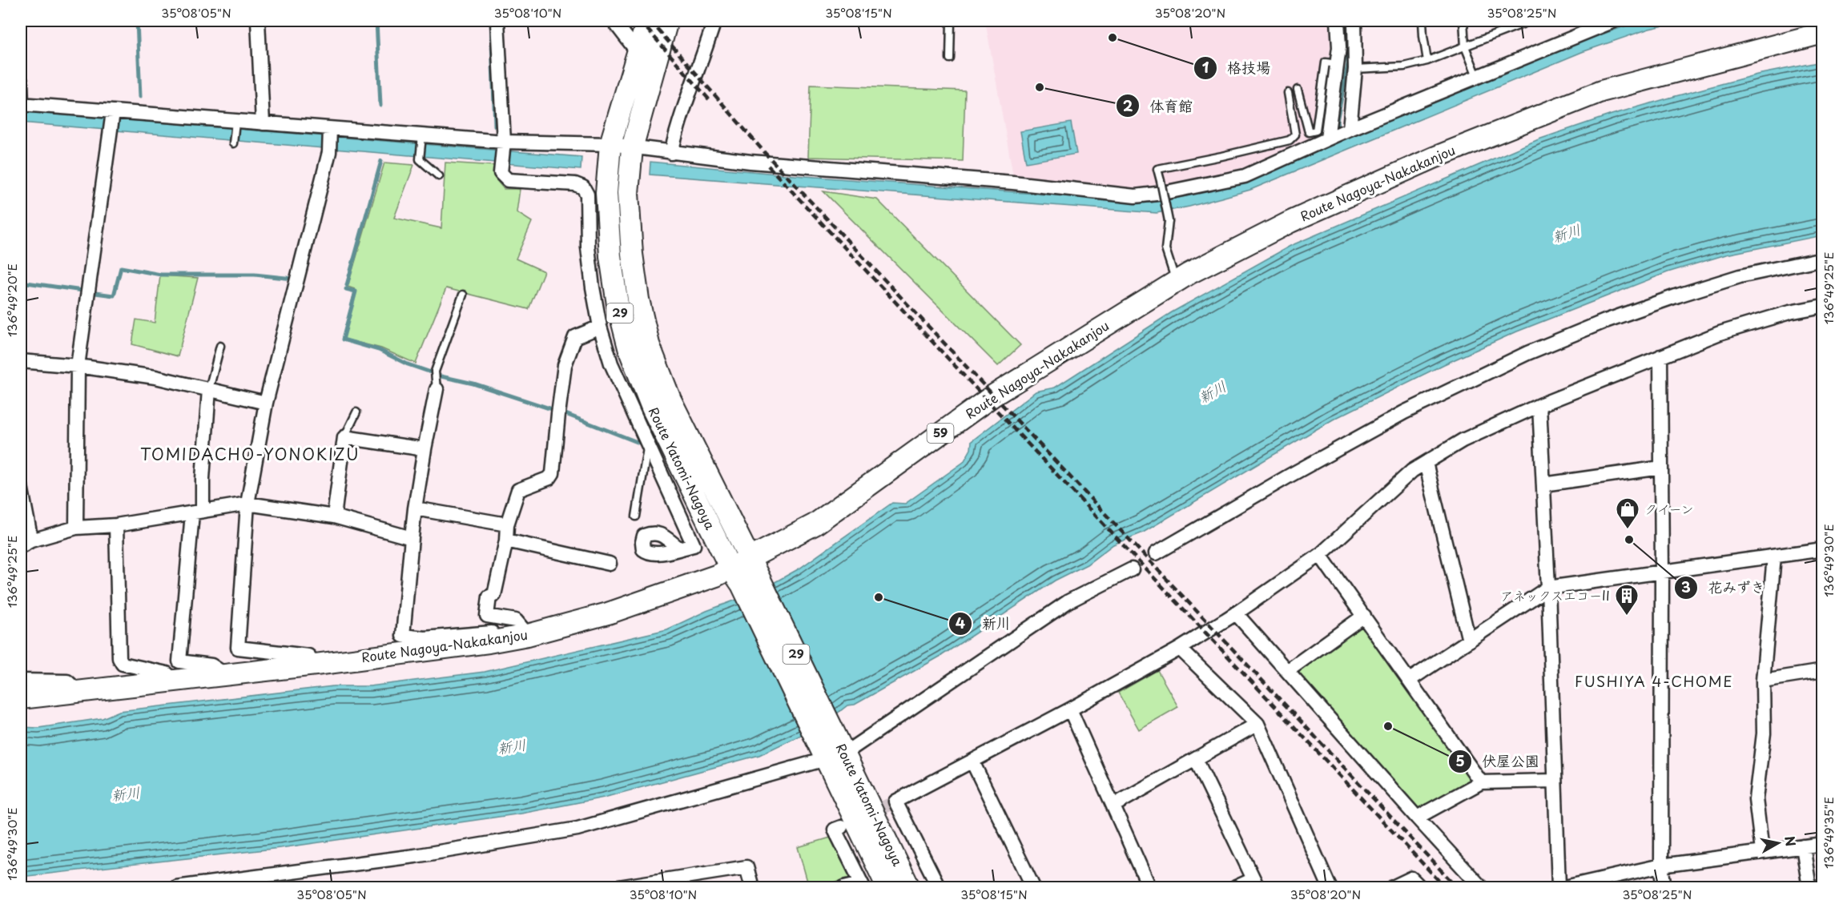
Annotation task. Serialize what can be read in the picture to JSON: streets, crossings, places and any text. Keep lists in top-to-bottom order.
{
  "streets": {
    "main road": [
      "Route Nagoya-Nakakanjou",
      "29",
      "59",
      "Route Yatomi-Nagoya"
    ]
  },
  "crossings": [
    ["Route Nagoya-Nakakanjou", "Route Yatomi-Nagoya"]
  ],
  "districts": ["TOMIDACHO-YONOKIZU", "FUSHIYA 4-CHOME"],
  "water": ["新川"],
  "places": {
    "other": [
      "格技場",
      "体育館",
      "花みずき",
      "新川",
      "伏屋公園"
    ],
    "shop": ["クイーン"],
    "building": ["アネックスエコーII"]
  },
  "north": "right",
  "coordinates": [
    "35°08'05\"N",
    "35°08'10\"N",
    "35°08'15\"N",
    "35°08'20\"N",
    "35°08'25\"N",
    "136°49'25\"E",
    "136°49'20\"E",
    "136°49'30\"E",
    "136°49'35\"E"
  ]
}
